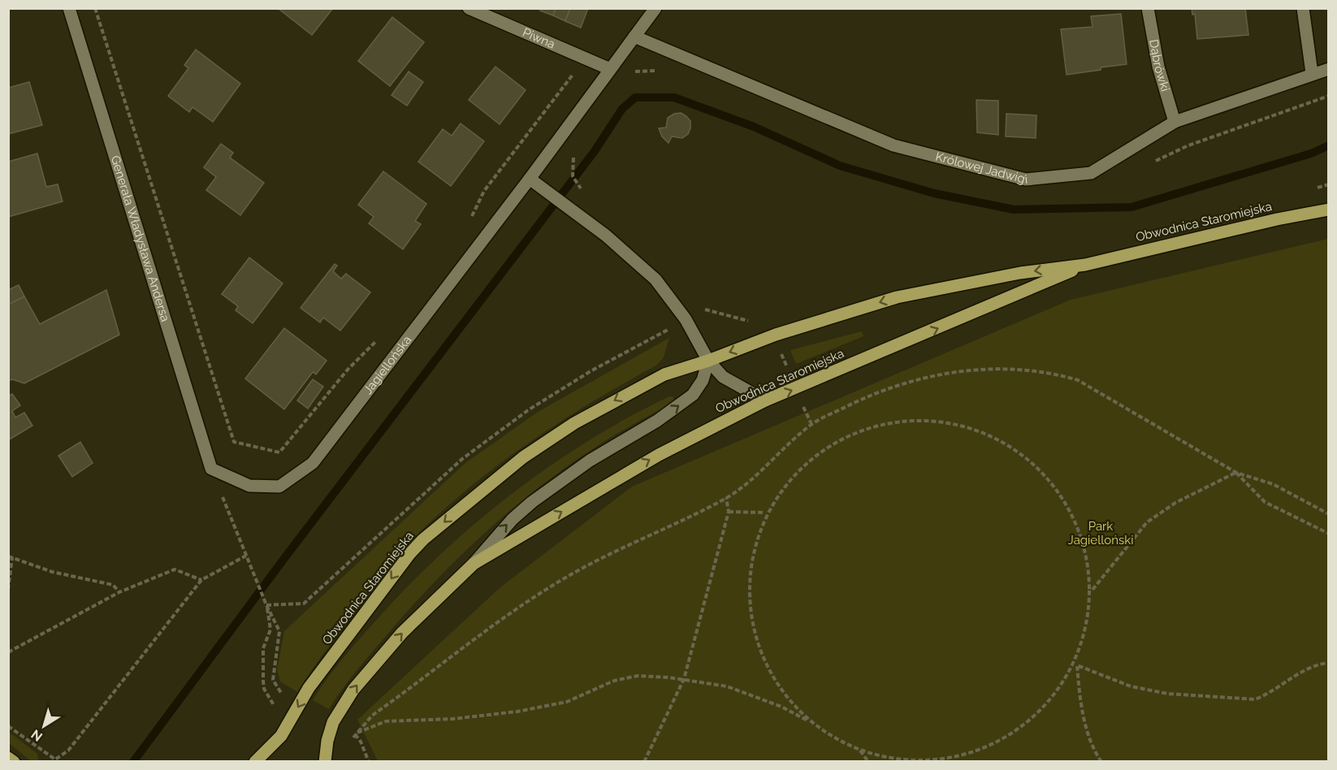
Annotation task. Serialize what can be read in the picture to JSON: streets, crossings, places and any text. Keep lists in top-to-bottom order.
{
  "streets": {
    "main road": ["Obwodnica Staromiejska"],
    "street": [
      "Piwna",
      "Dąbrówki",
      "Królowej Jadwigi",
      "Generała Władysława Andersa",
      "Jagiellońska"
    ]
  },
  "crossings": [
    ["Piwna", "Jagiellońska"],
    ["Dąbrówki", "Królowej Jadwigi"],
    ["Królowej Jadwigi", "Jagiellońska"],
    ["Generała Władysława Andersa", "Jagiellońska"]
  ],
  "parks": ["Park Jagielloński"],
  "north": "bottom left"
}
